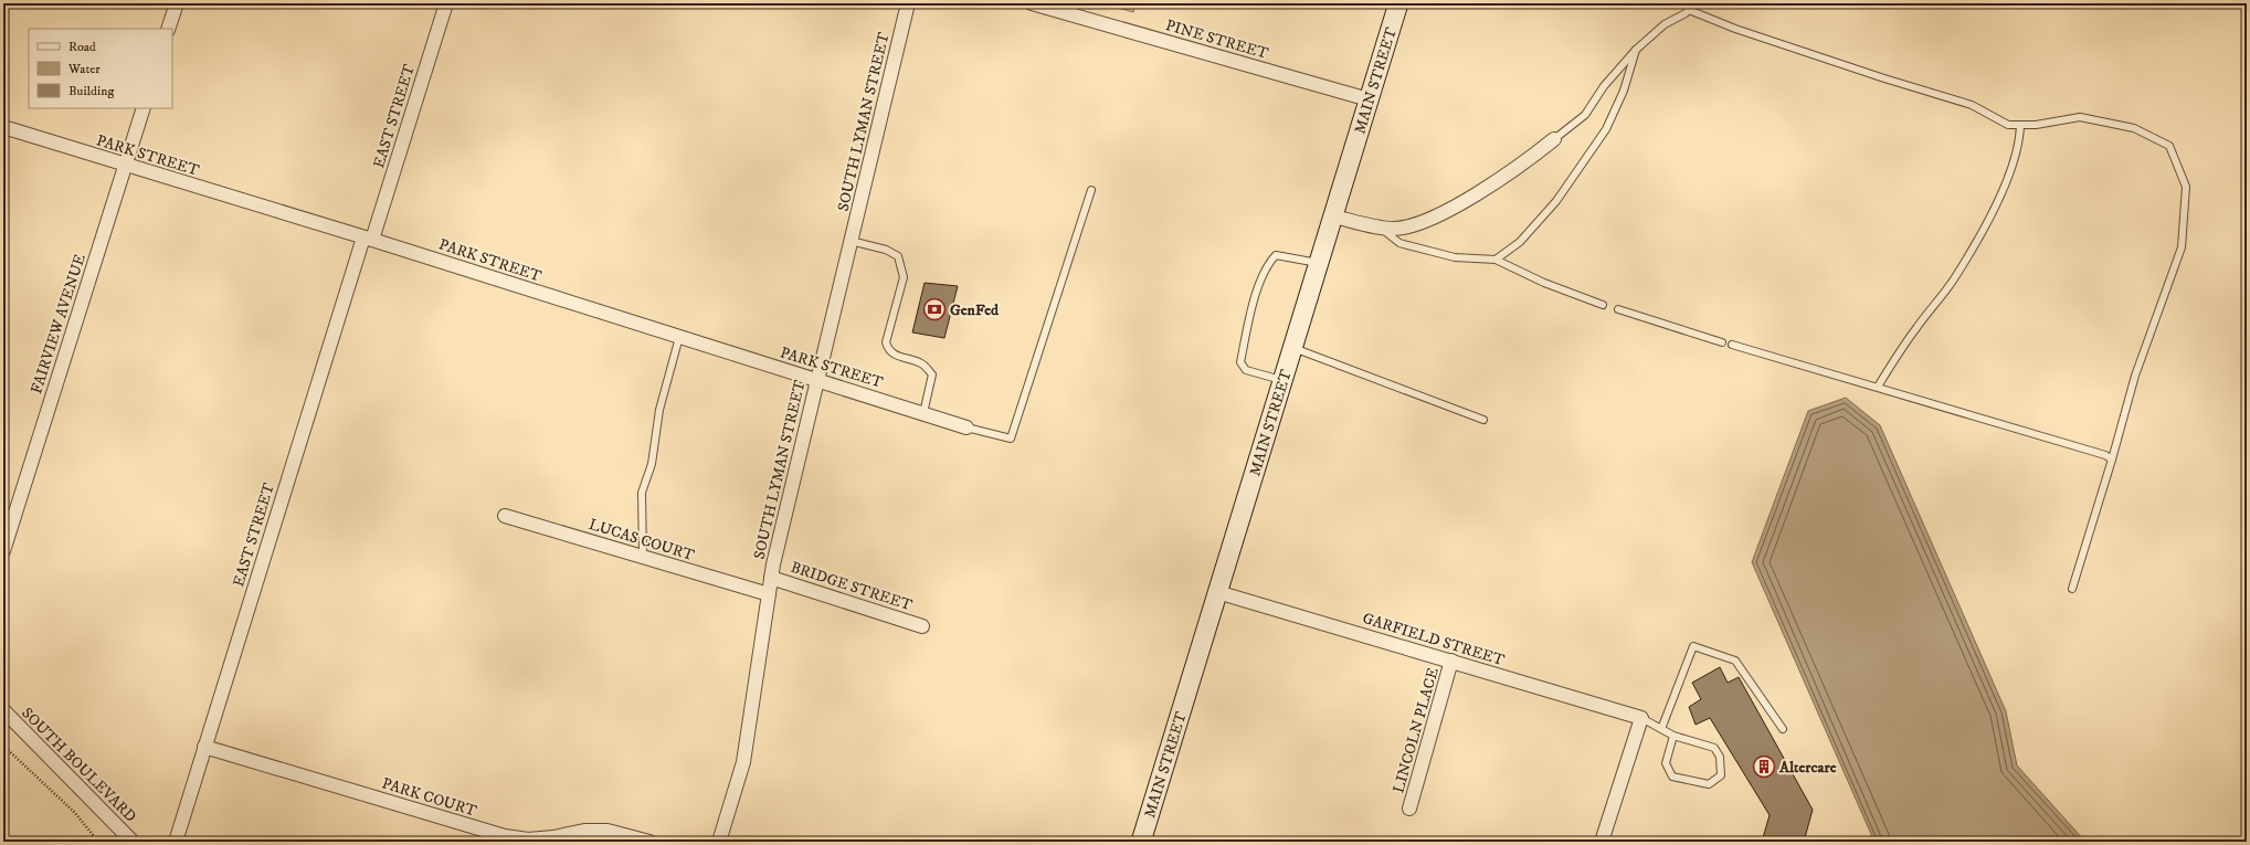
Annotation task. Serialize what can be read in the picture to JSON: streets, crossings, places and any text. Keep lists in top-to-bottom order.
{
  "streets": {
    "main road": ["MAIN STREET"],
    "street": [
      "PINE STREET",
      "EAST STREET",
      "SOUTH LYMAN STREET",
      "PARK STREET",
      "FAIRVIEW AVENUE",
      "LUCAS COURT",
      "BRIDGE STREET",
      "GARFIELD STREET",
      "LINCOLN PLACE",
      "SOUTH BOULEVARD",
      "PARK COURT"
    ]
  },
  "crossings": [
    ["PINE STREET", "MAIN STREET"],
    ["MAIN STREET", "GARFIELD STREET"],
    ["EAST STREET", "PARK STREET"],
    ["EAST STREET", "PARK COURT"],
    ["SOUTH LYMAN STREET", "PARK STREET"],
    ["SOUTH LYMAN STREET", "LUCAS COURT"],
    ["SOUTH LYMAN STREET", "BRIDGE STREET"],
    ["PARK STREET", "FAIRVIEW AVENUE"],
    ["GARFIELD STREET", "LINCOLN PLACE"]
  ],
  "places": {
    "bank": ["GenFed"],
    "building": ["Altercare"]
  },
  "legend": ["Road", "Water", "Building"]
}
